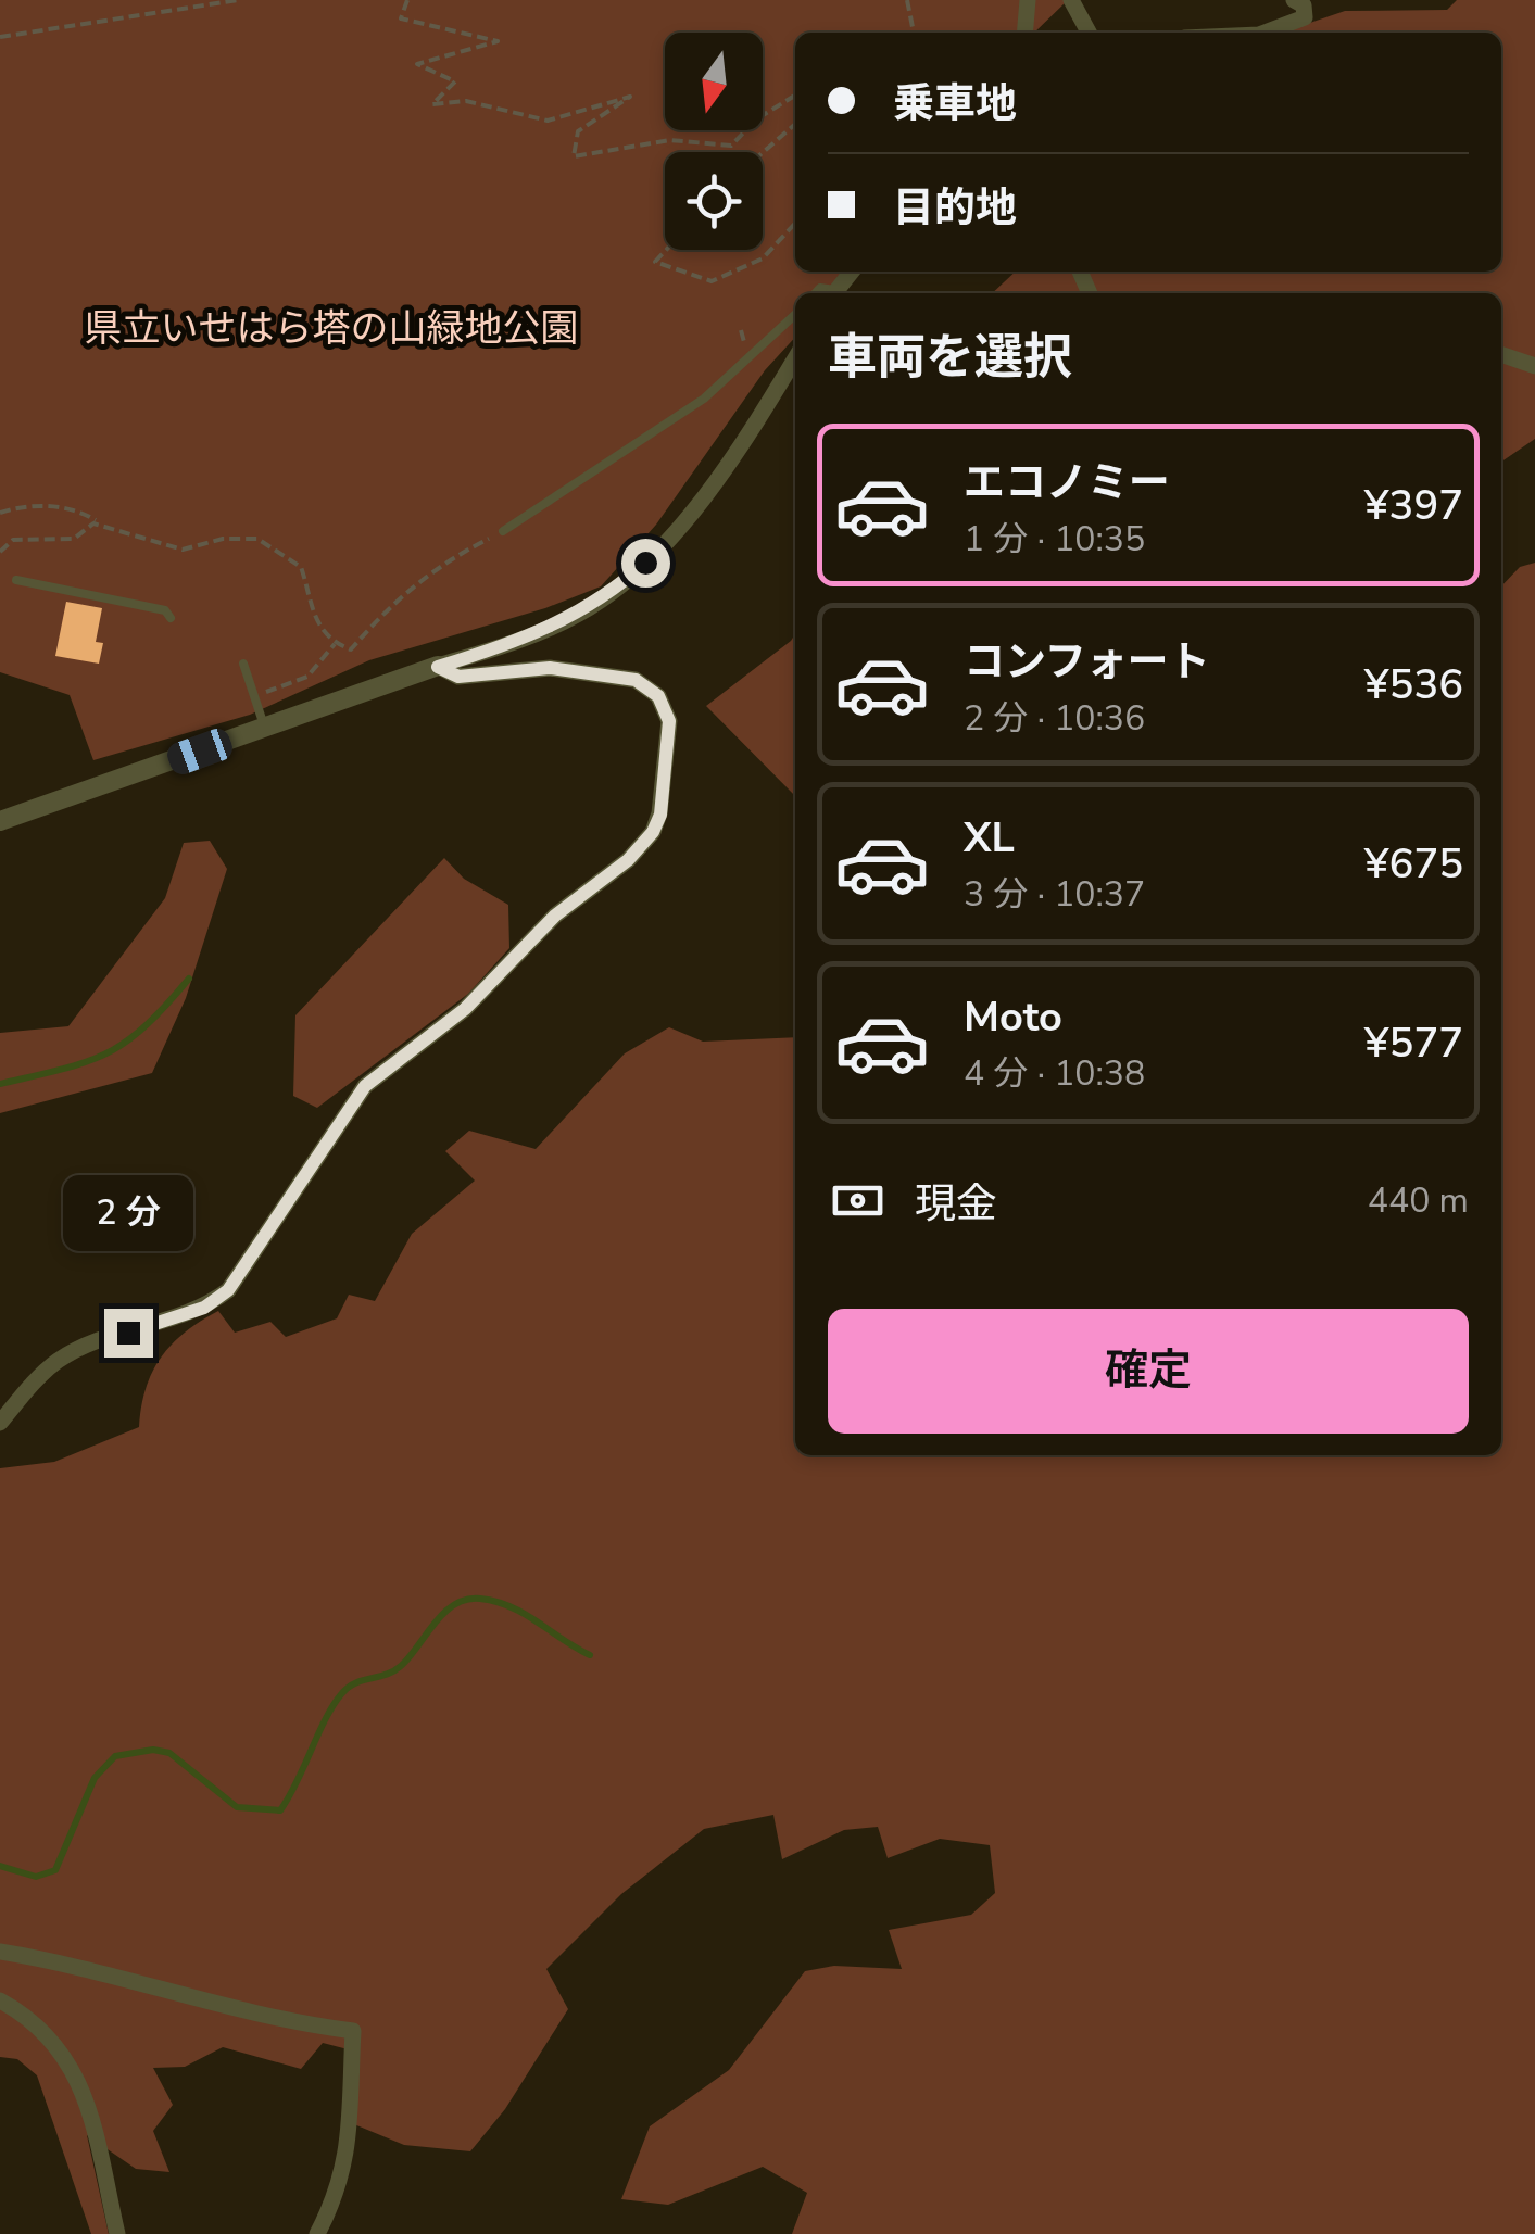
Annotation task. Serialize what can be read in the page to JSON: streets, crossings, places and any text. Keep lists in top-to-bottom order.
{
  "parks": ["県立いせはら塔の山緑地公園"],
  "north": "bottom",
  "page": {
    "banner": ["乗車地", "目的地"],
    "heading": "車両を選択",
    "list": [
      {
        "name": "エコノミー",
        "note": "1 分 · 10:35",
        "value": "¥397"
      },
      {
        "name": "コンフォート",
        "note": "2 分 · 10:36",
        "value": "¥536"
      },
      {
        "name": "XL",
        "note": "3 分 · 10:37",
        "value": "¥675"
      },
      {
        "name": "Moto",
        "note": "4 分 · 10:38",
        "value": "¥577"
      }
    ],
    "pay": ["現金", "440 m"],
    "bubble": "2 分",
    "buttons": "確定"
  }
}
